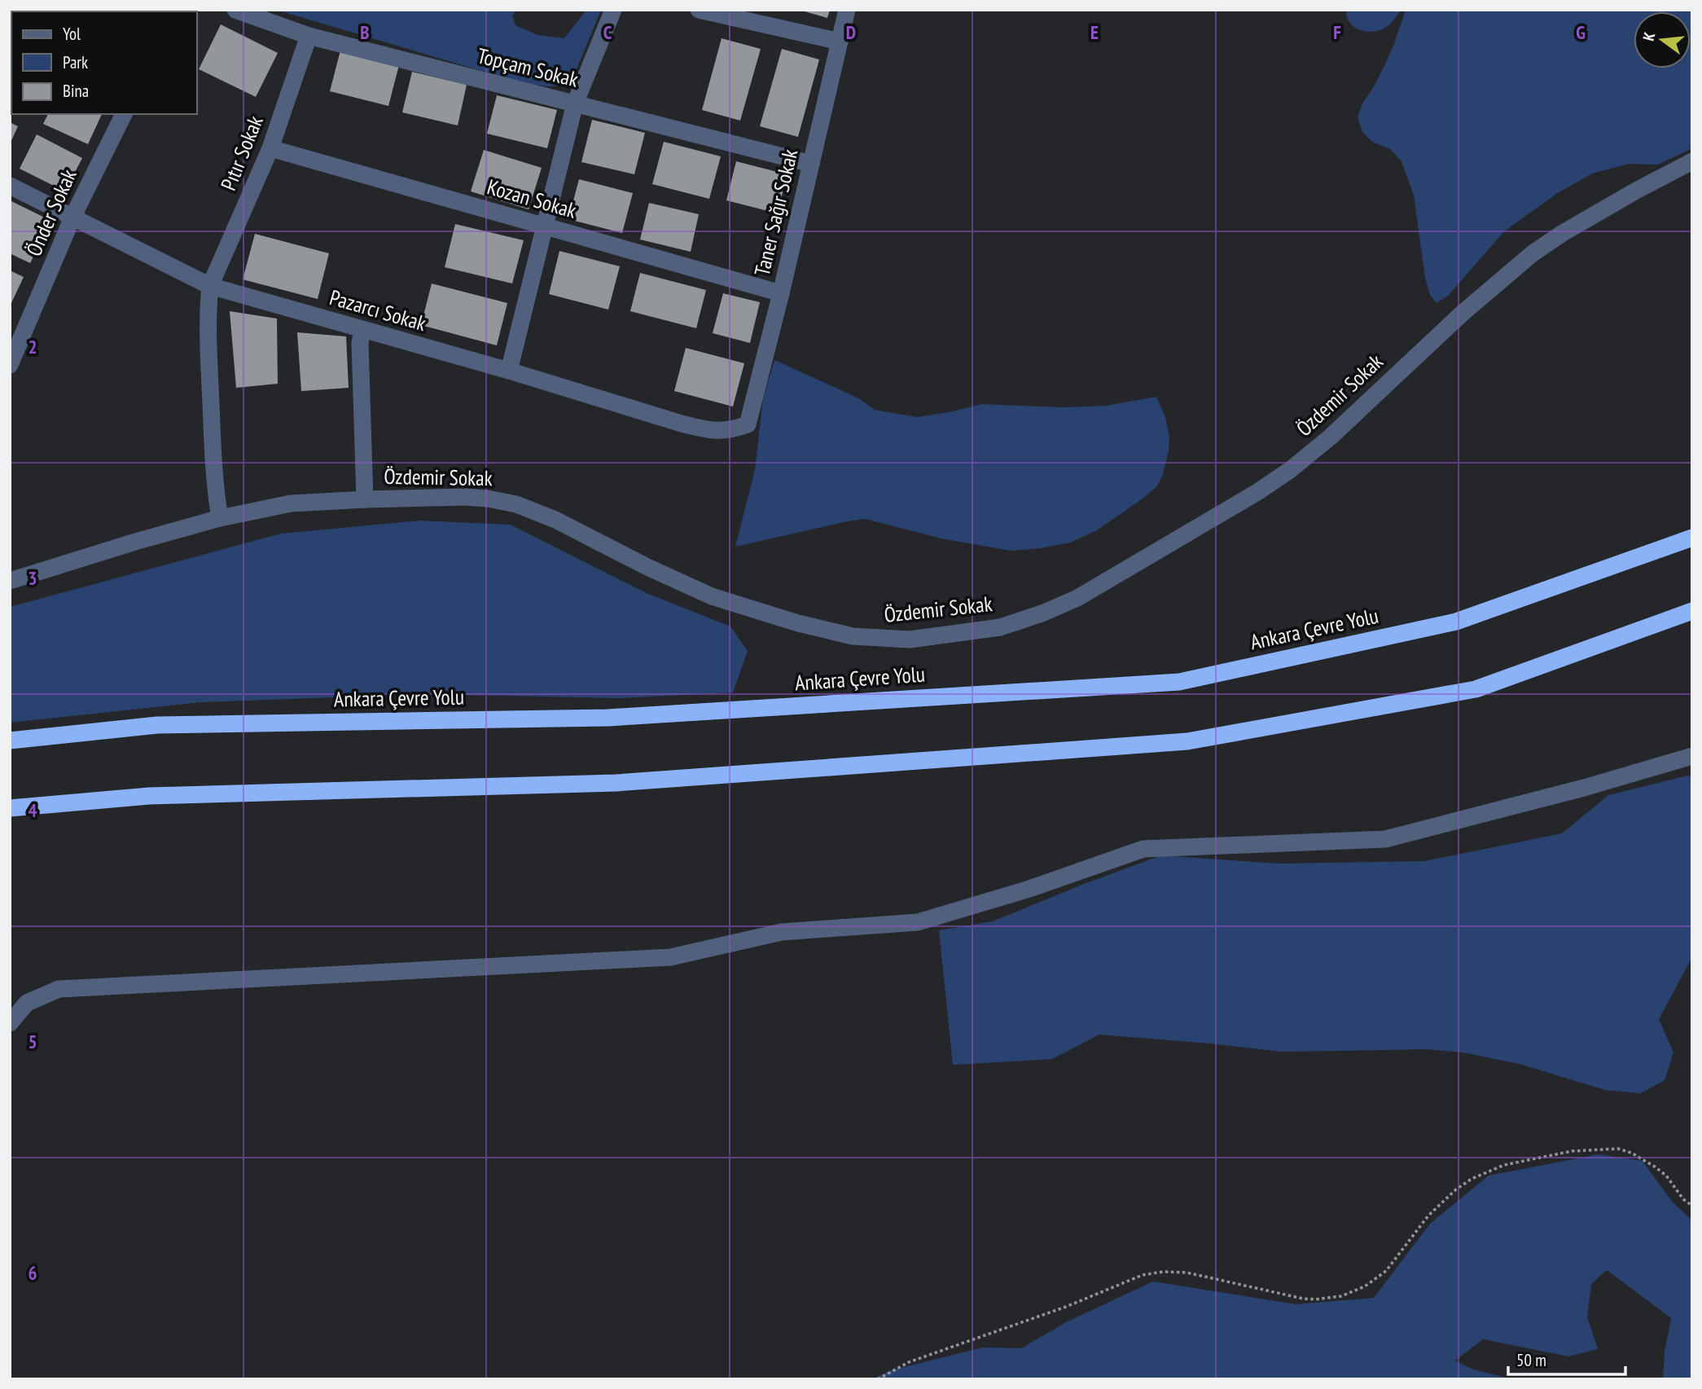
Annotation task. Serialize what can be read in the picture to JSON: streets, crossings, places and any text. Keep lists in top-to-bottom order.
{
  "streets": {
    "highway": ["Ankara Çevre Yolu"],
    "street": [
      "Topçam Sokak",
      "Pıtır Sokak",
      "Kozan Sokak",
      "Önder Sokak",
      "Taner Sağır Sokak",
      "Pazarcı Sokak",
      "Özdemir Sokak"
    ]
  },
  "crossings": [
    ["Topçam Sokak", "Pıtır Sokak"],
    ["Topçam Sokak", "Taner Sağır Sokak"],
    ["Pıtır Sokak", "Kozan Sokak"],
    ["Pıtır Sokak", "Pazarcı Sokak"],
    ["Pıtır Sokak", "Özdemir Sokak"],
    ["Kozan Sokak", "Taner Sağır Sokak"],
    ["Önder Sokak", "Pazarcı Sokak"],
    ["Taner Sağır Sokak", "Pazarcı Sokak"]
  ],
  "legend": ["Yol", "Park", "Bina"],
  "scale_bar": "50 m",
  "north": "left",
  "grid": {
    "columns": [
      "B",
      "C",
      "D",
      "E",
      "F",
      "G"
    ],
    "rows": [
      "2",
      "3",
      "4",
      "5",
      "6"
    ]
  }
}
